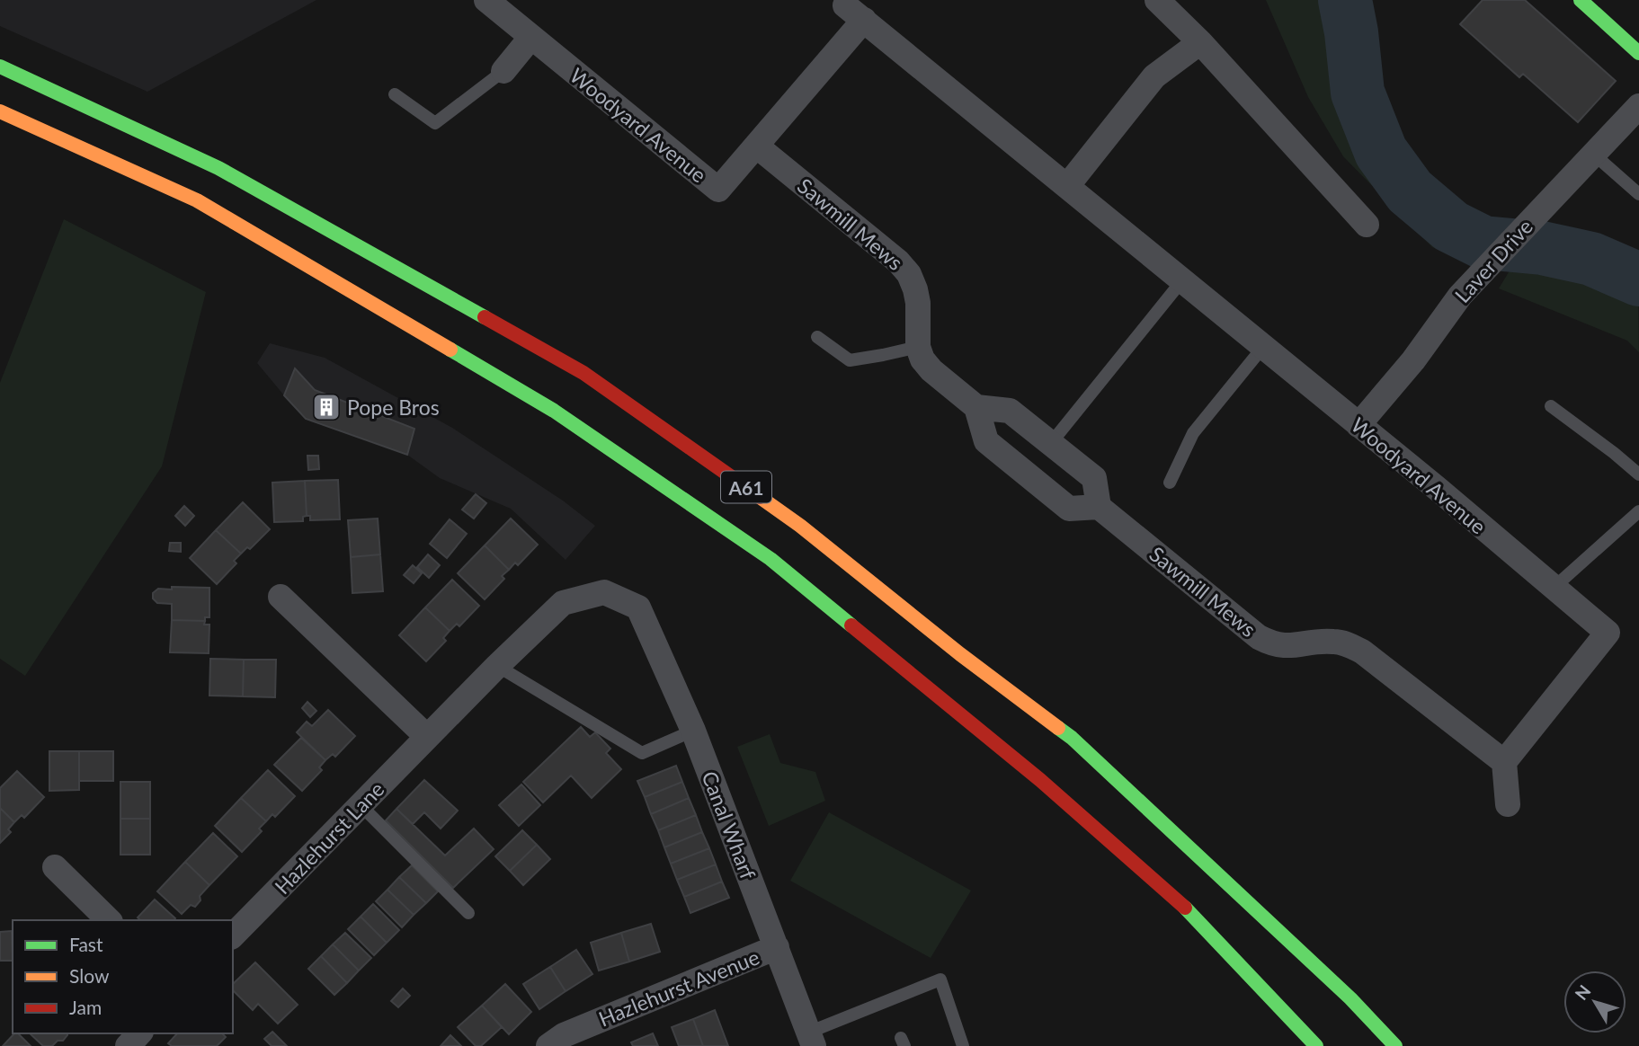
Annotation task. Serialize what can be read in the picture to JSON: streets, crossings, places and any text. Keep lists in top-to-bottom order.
{
  "streets": {
    "main road": ["A61"],
    "street": [
      "Woodyard Avenue",
      "Sawmill Mews",
      "Laver Drive",
      "Canal Wharf",
      "Hazlehurst Lane",
      "Hazlehurst Avenue"
    ]
  },
  "crossings": [
    ["Woodyard Avenue", "Sawmill Mews"],
    ["Woodyard Avenue", "Laver Drive"],
    ["Canal Wharf", "Hazlehurst Lane"],
    ["Canal Wharf", "Hazlehurst Avenue"]
  ],
  "places": {
    "building": ["Pope Bros"]
  },
  "legend": ["Fast", "Slow", "Jam"],
  "north": "top left"
}
